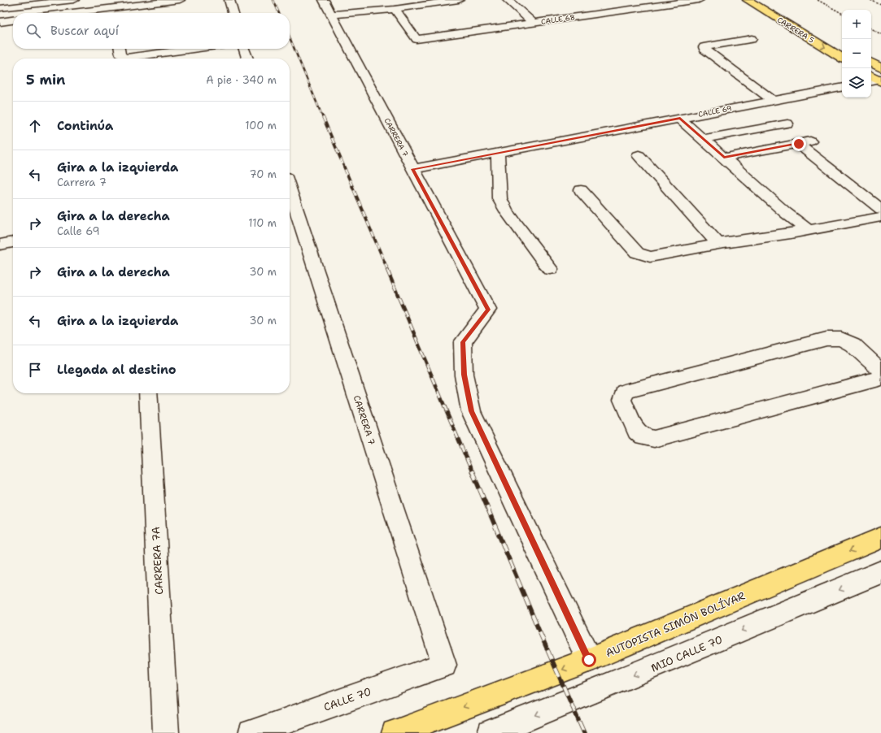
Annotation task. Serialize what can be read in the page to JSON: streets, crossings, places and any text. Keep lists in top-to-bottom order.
{
  "streets": {
    "main road": ["CARRERA 5", "AUTOPISTA SIMÓN BOLÍVAR"],
    "street": [
      "CALLE 68",
      "CALLE 69",
      "CARRERA 7",
      "CARRERA 7A",
      "MIO CALLE 70",
      "CALLE 70"
    ]
  },
  "crossings": [
    ["CALLE 69", "CARRERA 7"],
    ["CARRERA 7", "AUTOPISTA SIMÓN BOLÍVAR"],
    ["CARRERA 7", "CALLE 70"]
  ],
  "one_way": ["CARRERA 5", "AUTOPISTA SIMÓN BOLÍVAR", "MIO CALLE 70"],
  "page": {
    "map_buttons": ["+", "−"],
    "search": "Buscar aquí",
    "heading": ["5 min", "A pie · 340 m"],
    "list": [
      ["Continúa", "100 m"],
      ["Gira a la izquierda", "Carrera 7", "70 m"],
      ["Gira a la derecha", "Calle 69", "110 m"],
      ["Gira a la derecha", "30 m"],
      ["Gira a la izquierda", "30 m"],
      "Llegada al destino"
    ]
  }
}
